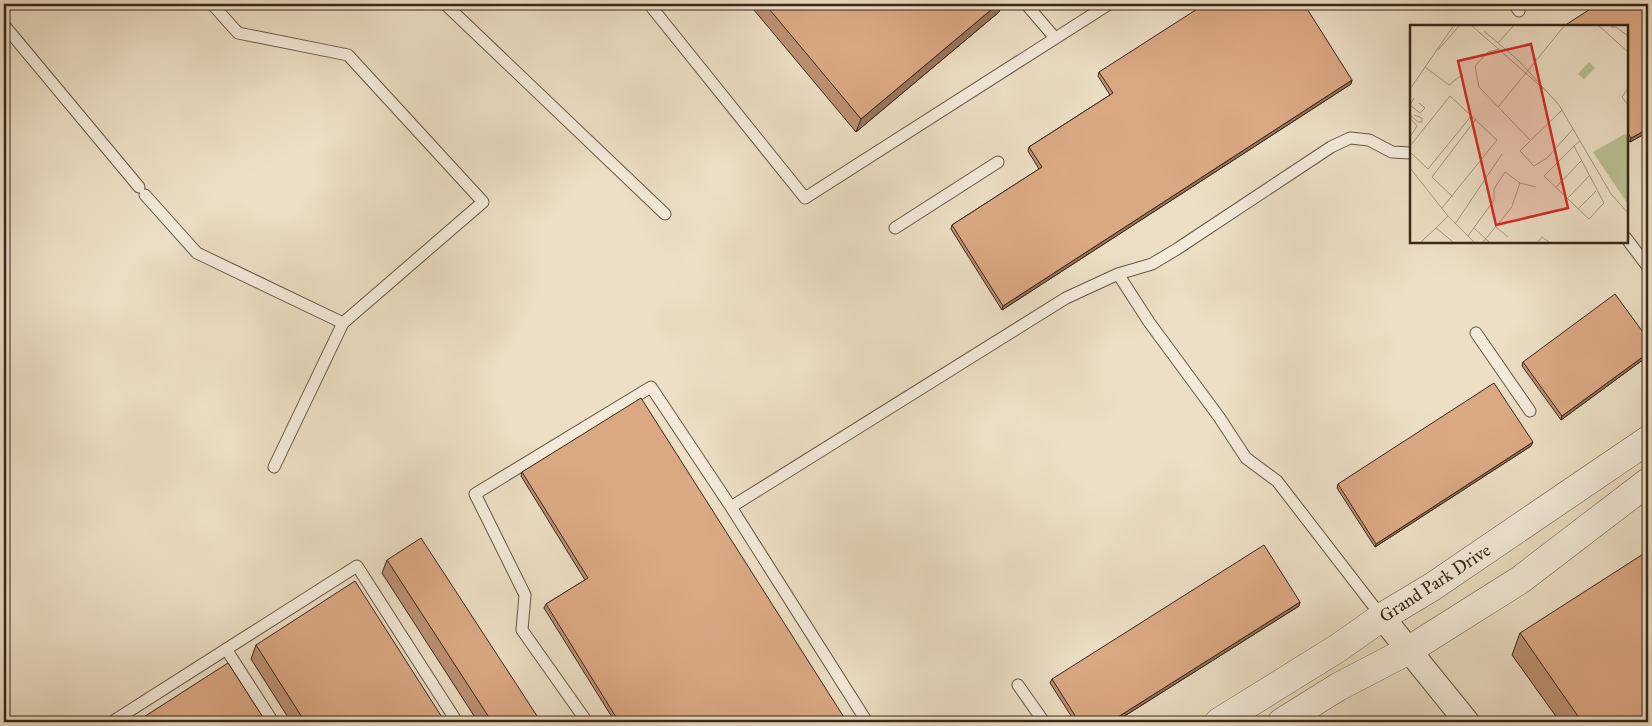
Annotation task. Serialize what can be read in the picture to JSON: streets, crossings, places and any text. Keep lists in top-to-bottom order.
{
  "streets": {
    "street": ["Grand Park Drive"]
  }
}
